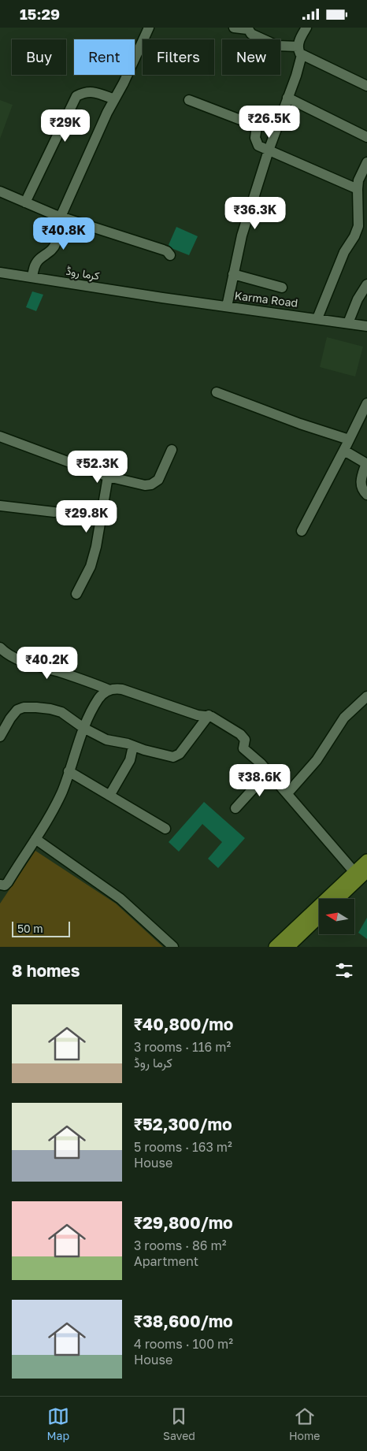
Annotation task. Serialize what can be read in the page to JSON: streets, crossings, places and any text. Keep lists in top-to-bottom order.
{
  "streets": {
    "street": ["کرما روڈ", "Karma Road"]
  },
  "crossings": [
    ["کرما روڈ", "Karma Road"]
  ],
  "scale_bar": "50 m",
  "north": "left",
  "page": {
    "status": "15:29",
    "chip": [
      "Buy",
      "Rent",
      "Filters",
      "New"
    ],
    "price": [
      "₹26.5K",
      "₹29K",
      "₹36.3K",
      "₹40.8K",
      "₹52.3K",
      "₹29.8K",
      "₹40.2K",
      "₹38.6K"
    ],
    "scale": "50 m",
    "heading": "8 homes",
    "list": [
      {
        "name": "₹40,800/mo",
        "note": "3 rooms · 116 m² · کرما روڈ"
      },
      {
        "name": "₹52,300/mo",
        "note": "5 rooms · 163 m² · House"
      },
      {
        "name": "₹29,800/mo",
        "note": "3 rooms · 86 m² · Apartment"
      },
      {
        "name": "₹38,600/mo",
        "note": "4 rooms · 100 m² · House"
      }
    ],
    "tabs": ["Map", "Saved", "Home"]
  }
}
